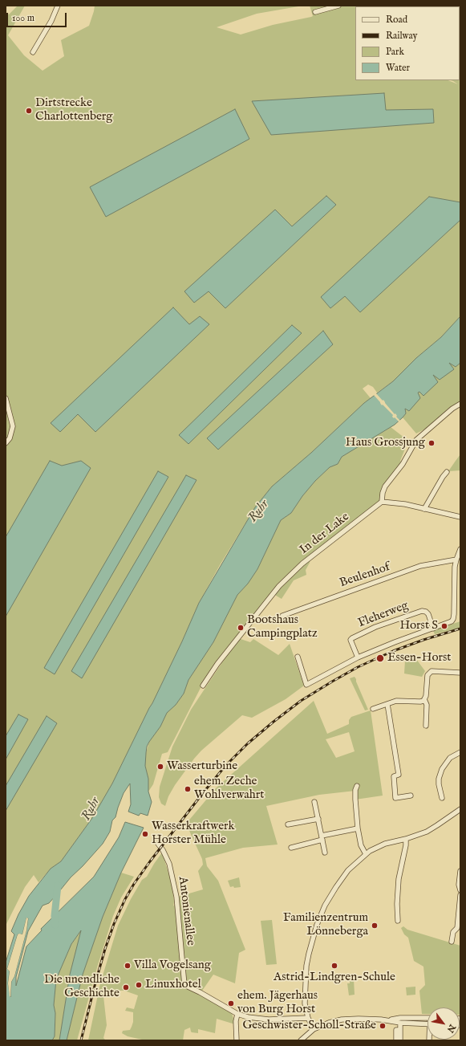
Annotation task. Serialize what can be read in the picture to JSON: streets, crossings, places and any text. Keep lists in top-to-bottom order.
{
  "streets": {
    "street": [
      "In der Lake",
      "Beulenhof",
      "Fleherweg",
      "Antonienallee"
    ]
  },
  "water": ["Ruhr"],
  "places": [
    "Dirtstrecke Charlottenberg",
    "Haus Grossjung",
    "Horst S",
    "Bootshaus Campingplatz",
    "Essen-Horst",
    "Wasserturbine",
    "ehem. Zeche Wohlverwahrt",
    "Wasserkraftwerk Horster Mühle",
    "Familienzentrum Lönneberga",
    "Villa Vogelsang",
    "Astrid-Lindgren-Schule",
    "Linuxhotel",
    "Die unendliche Geschichte",
    "ehem. Jägerhaus von Burg Horst",
    "Geschwister-Scholl-Straße"
  ],
  "legend": [
    "Road",
    "Railway",
    "Park",
    "Water"
  ],
  "scale_bar": "100 m",
  "north": "bottom right"
}
